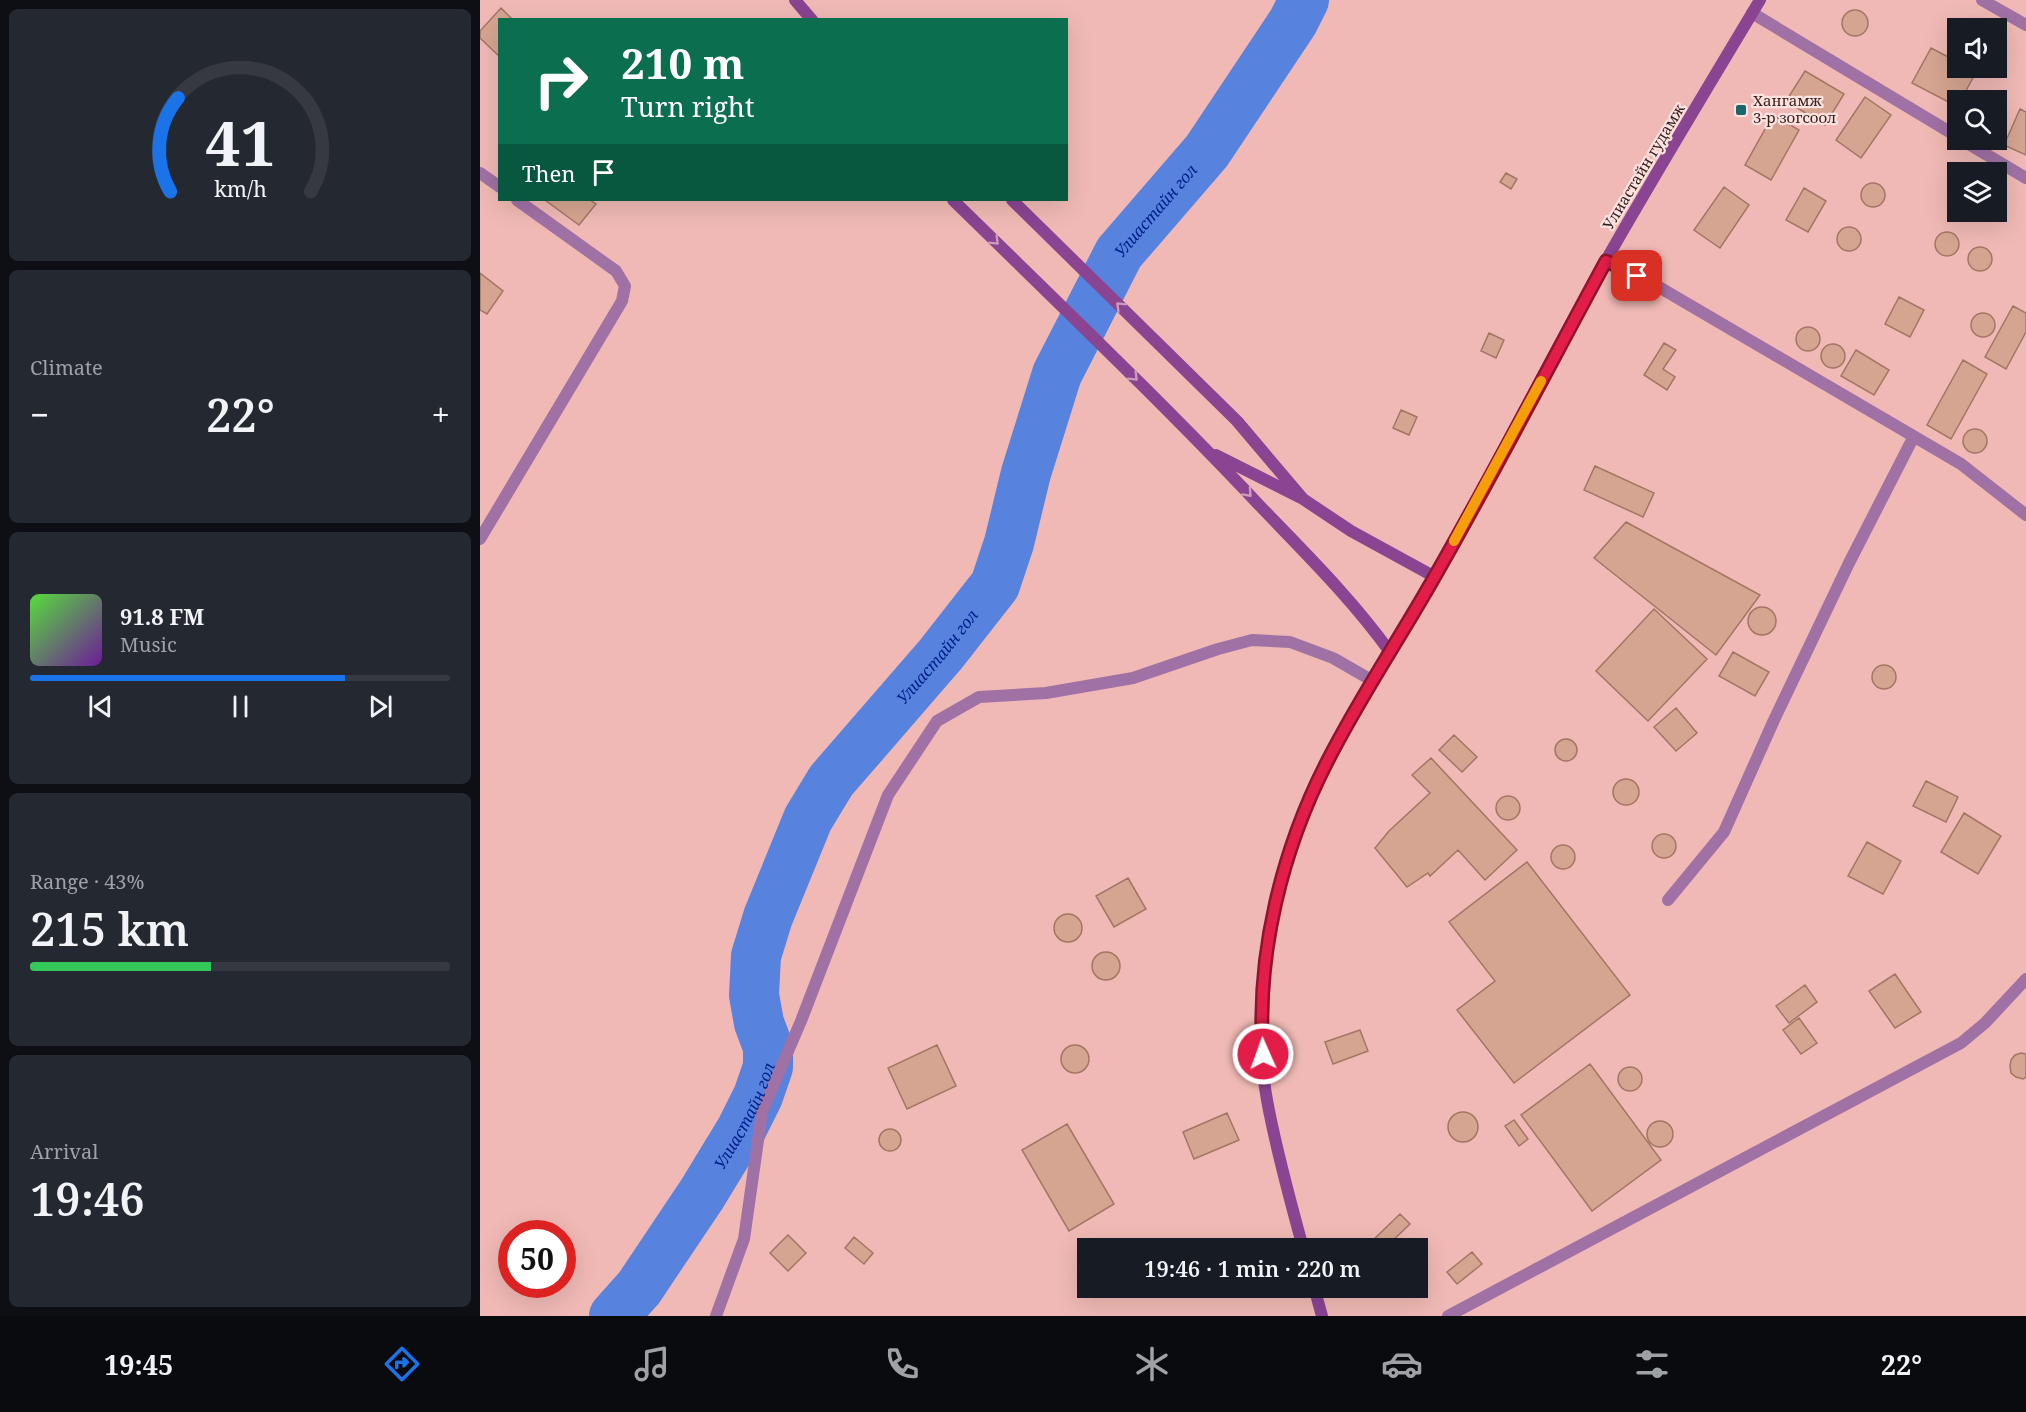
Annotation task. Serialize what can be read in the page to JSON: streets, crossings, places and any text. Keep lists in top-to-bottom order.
{
  "streets": {
    "main road": ["Улиастайн гудамж"]
  },
  "water": ["Улиастайн гол"],
  "places": {
    "transit": ["Хангамж 3-р зогсоол"]
  },
  "page": {
    "turn": ["210 m", "Turn right"],
    "then": "Then",
    "tile": [
      "Climate",
      ["Range · 43%", "215 km"],
      ["Arrival", "19:46"]
    ],
    "heat": ["−", "22°", "+"],
    "song": ["91.8 FM", "Music"],
    "limit": "50",
    "trip": "19:46 · 1 min · 220 m",
    "tabs": ["19:45", "22°"],
    "gauge": ["41", "km/h"]
  }
}
